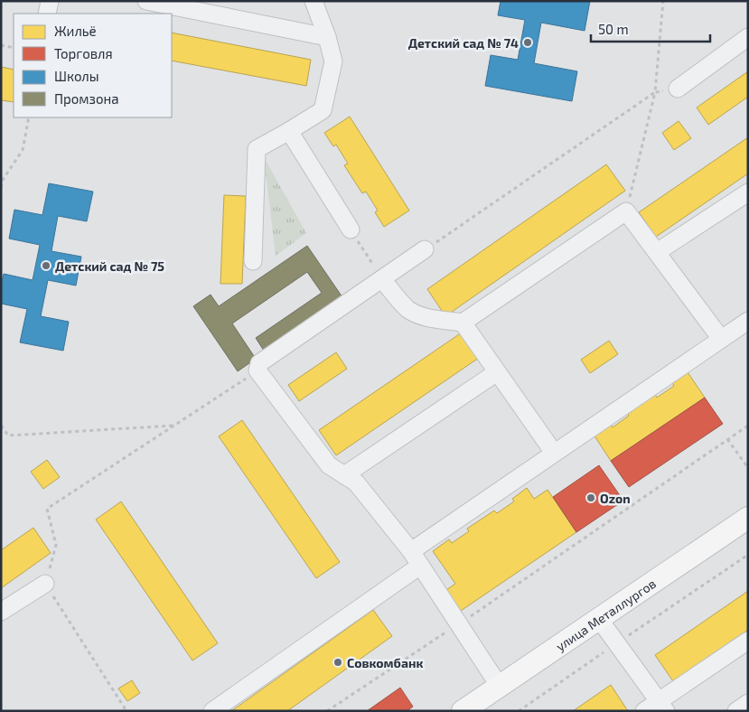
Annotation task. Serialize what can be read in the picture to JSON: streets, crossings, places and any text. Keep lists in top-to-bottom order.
{
  "streets": {
    "main road": ["улица Металлургов"]
  },
  "places": [
    "Детский сад № 74",
    "Детский сад № 75",
    "Ozon",
    "Совкомбанк"
  ],
  "legend": [
    "Жильё",
    "Торговля",
    "Школы",
    "Промзона"
  ],
  "scale_bar": "50 m"
}
